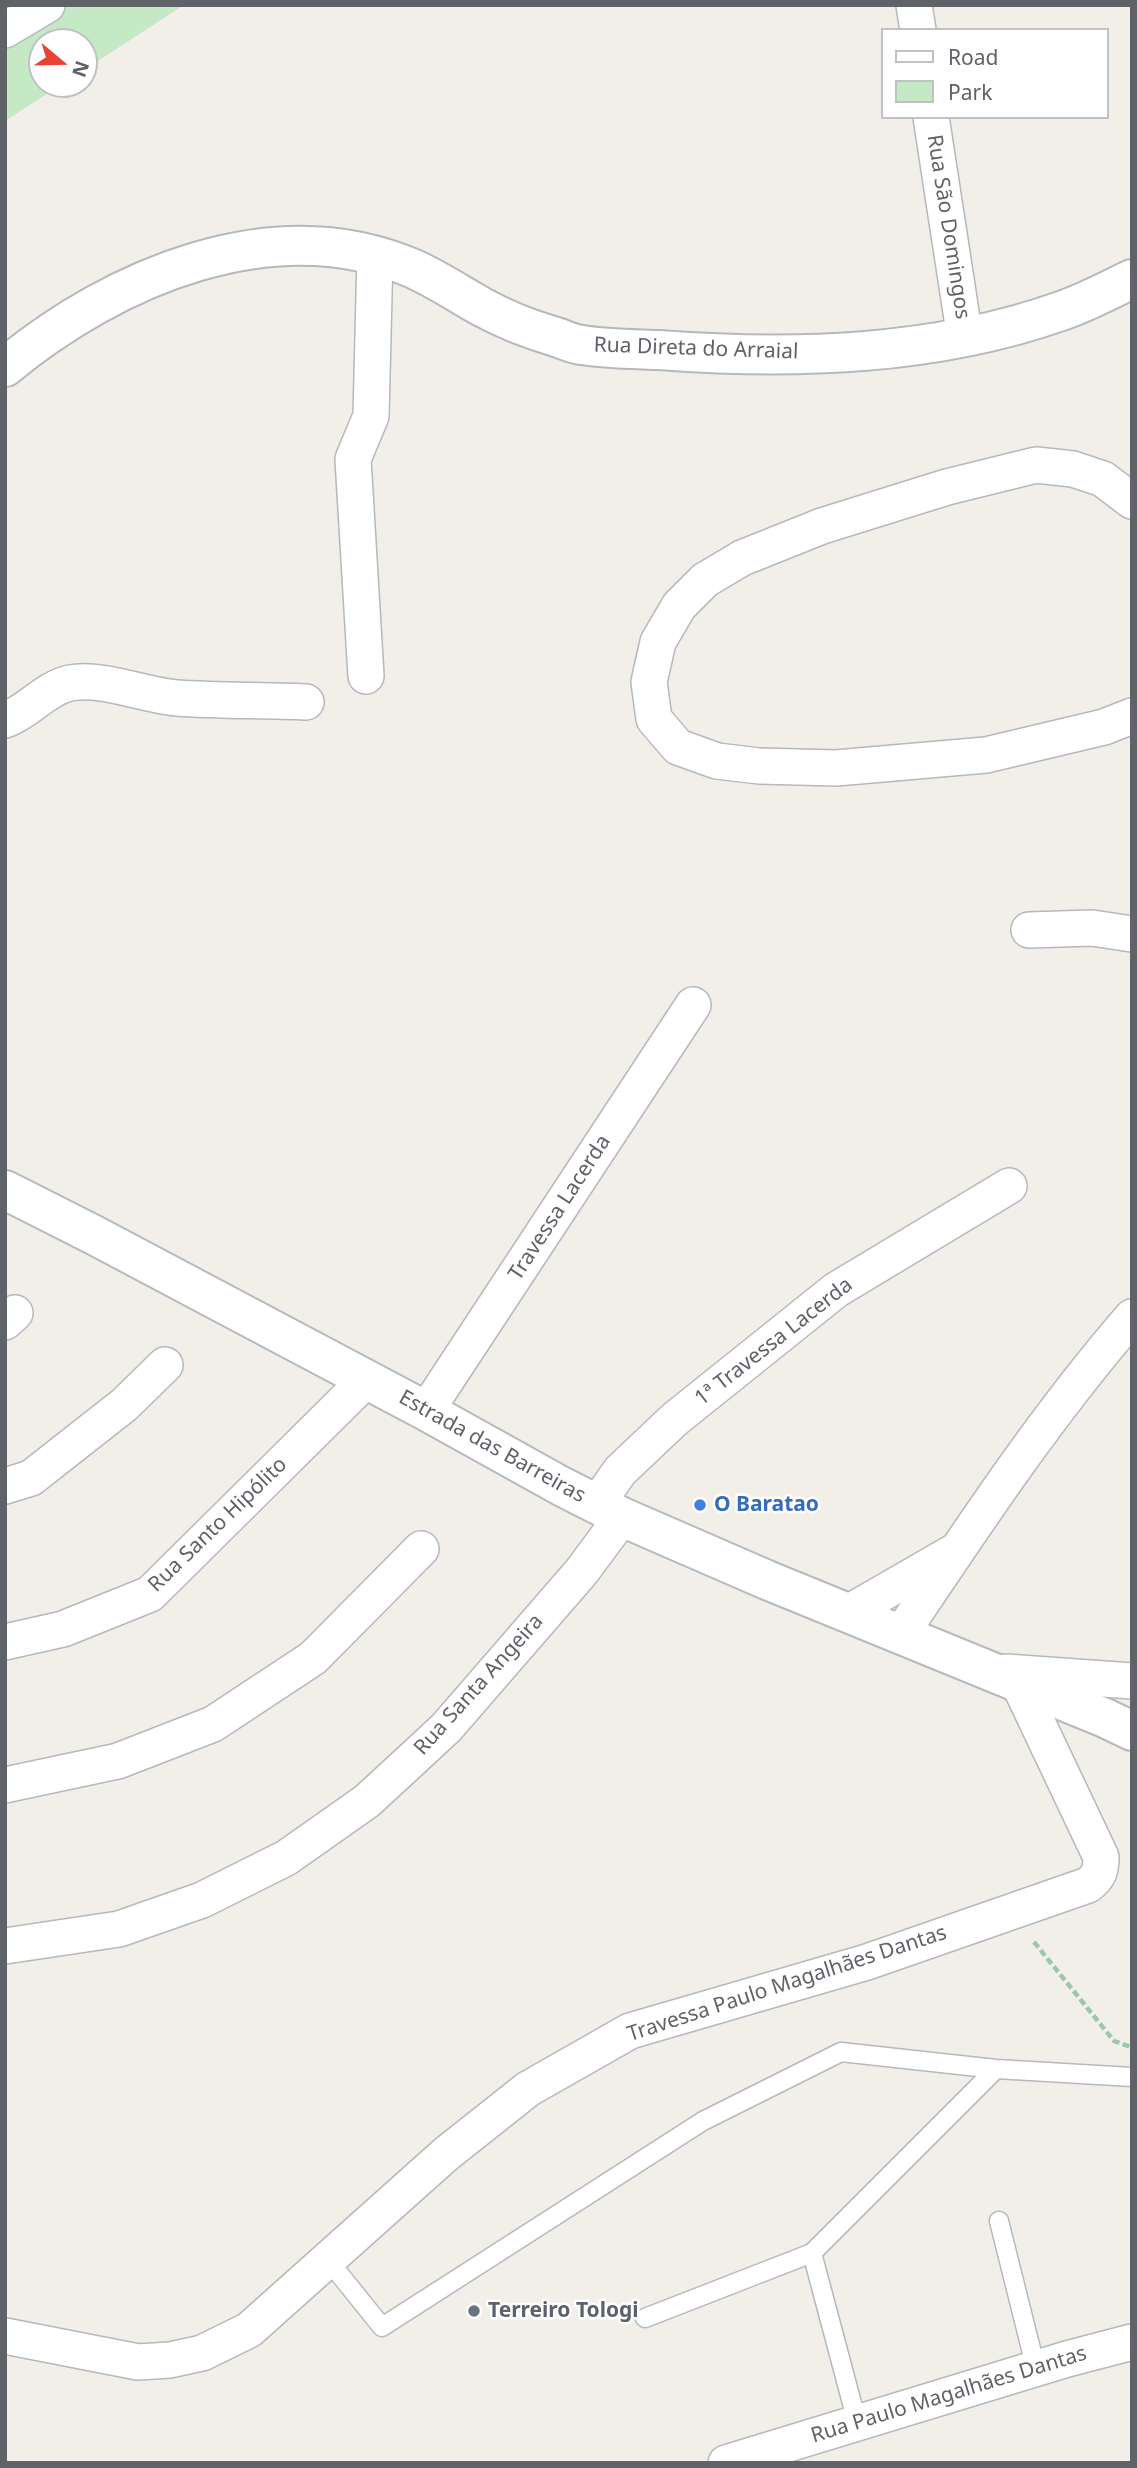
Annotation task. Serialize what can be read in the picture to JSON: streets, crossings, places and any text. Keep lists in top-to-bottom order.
{
  "streets": {
    "street": [
      "Rua São Domingos",
      "Rua Direta do Arraial",
      "Travessa Lacerda",
      "1ª Travessa Lacerda",
      "Estrada das Barreiras",
      "Rua Santo Hipólito",
      "Rua Santa Angeira",
      "Travessa Paulo Magalhães Dantas",
      "Rua Paulo Magalhães Dantas"
    ]
  },
  "crossings": [
    ["Rua São Domingos", "Rua Direta do Arraial"],
    ["Travessa Lacerda", "Estrada das Barreiras"],
    ["1ª Travessa Lacerda", "Estrada das Barreiras"],
    ["1ª Travessa Lacerda", "Rua Santa Angeira"],
    ["Estrada das Barreiras", "Rua Santo Hipólito"],
    ["Estrada das Barreiras", "Rua Santa Angeira"],
    ["Estrada das Barreiras", "Travessa Paulo Magalhães Dantas"]
  ],
  "places": ["O Baratao", "Terreiro Tologi"],
  "legend": ["Road", "Park"],
  "north": "right"
}
